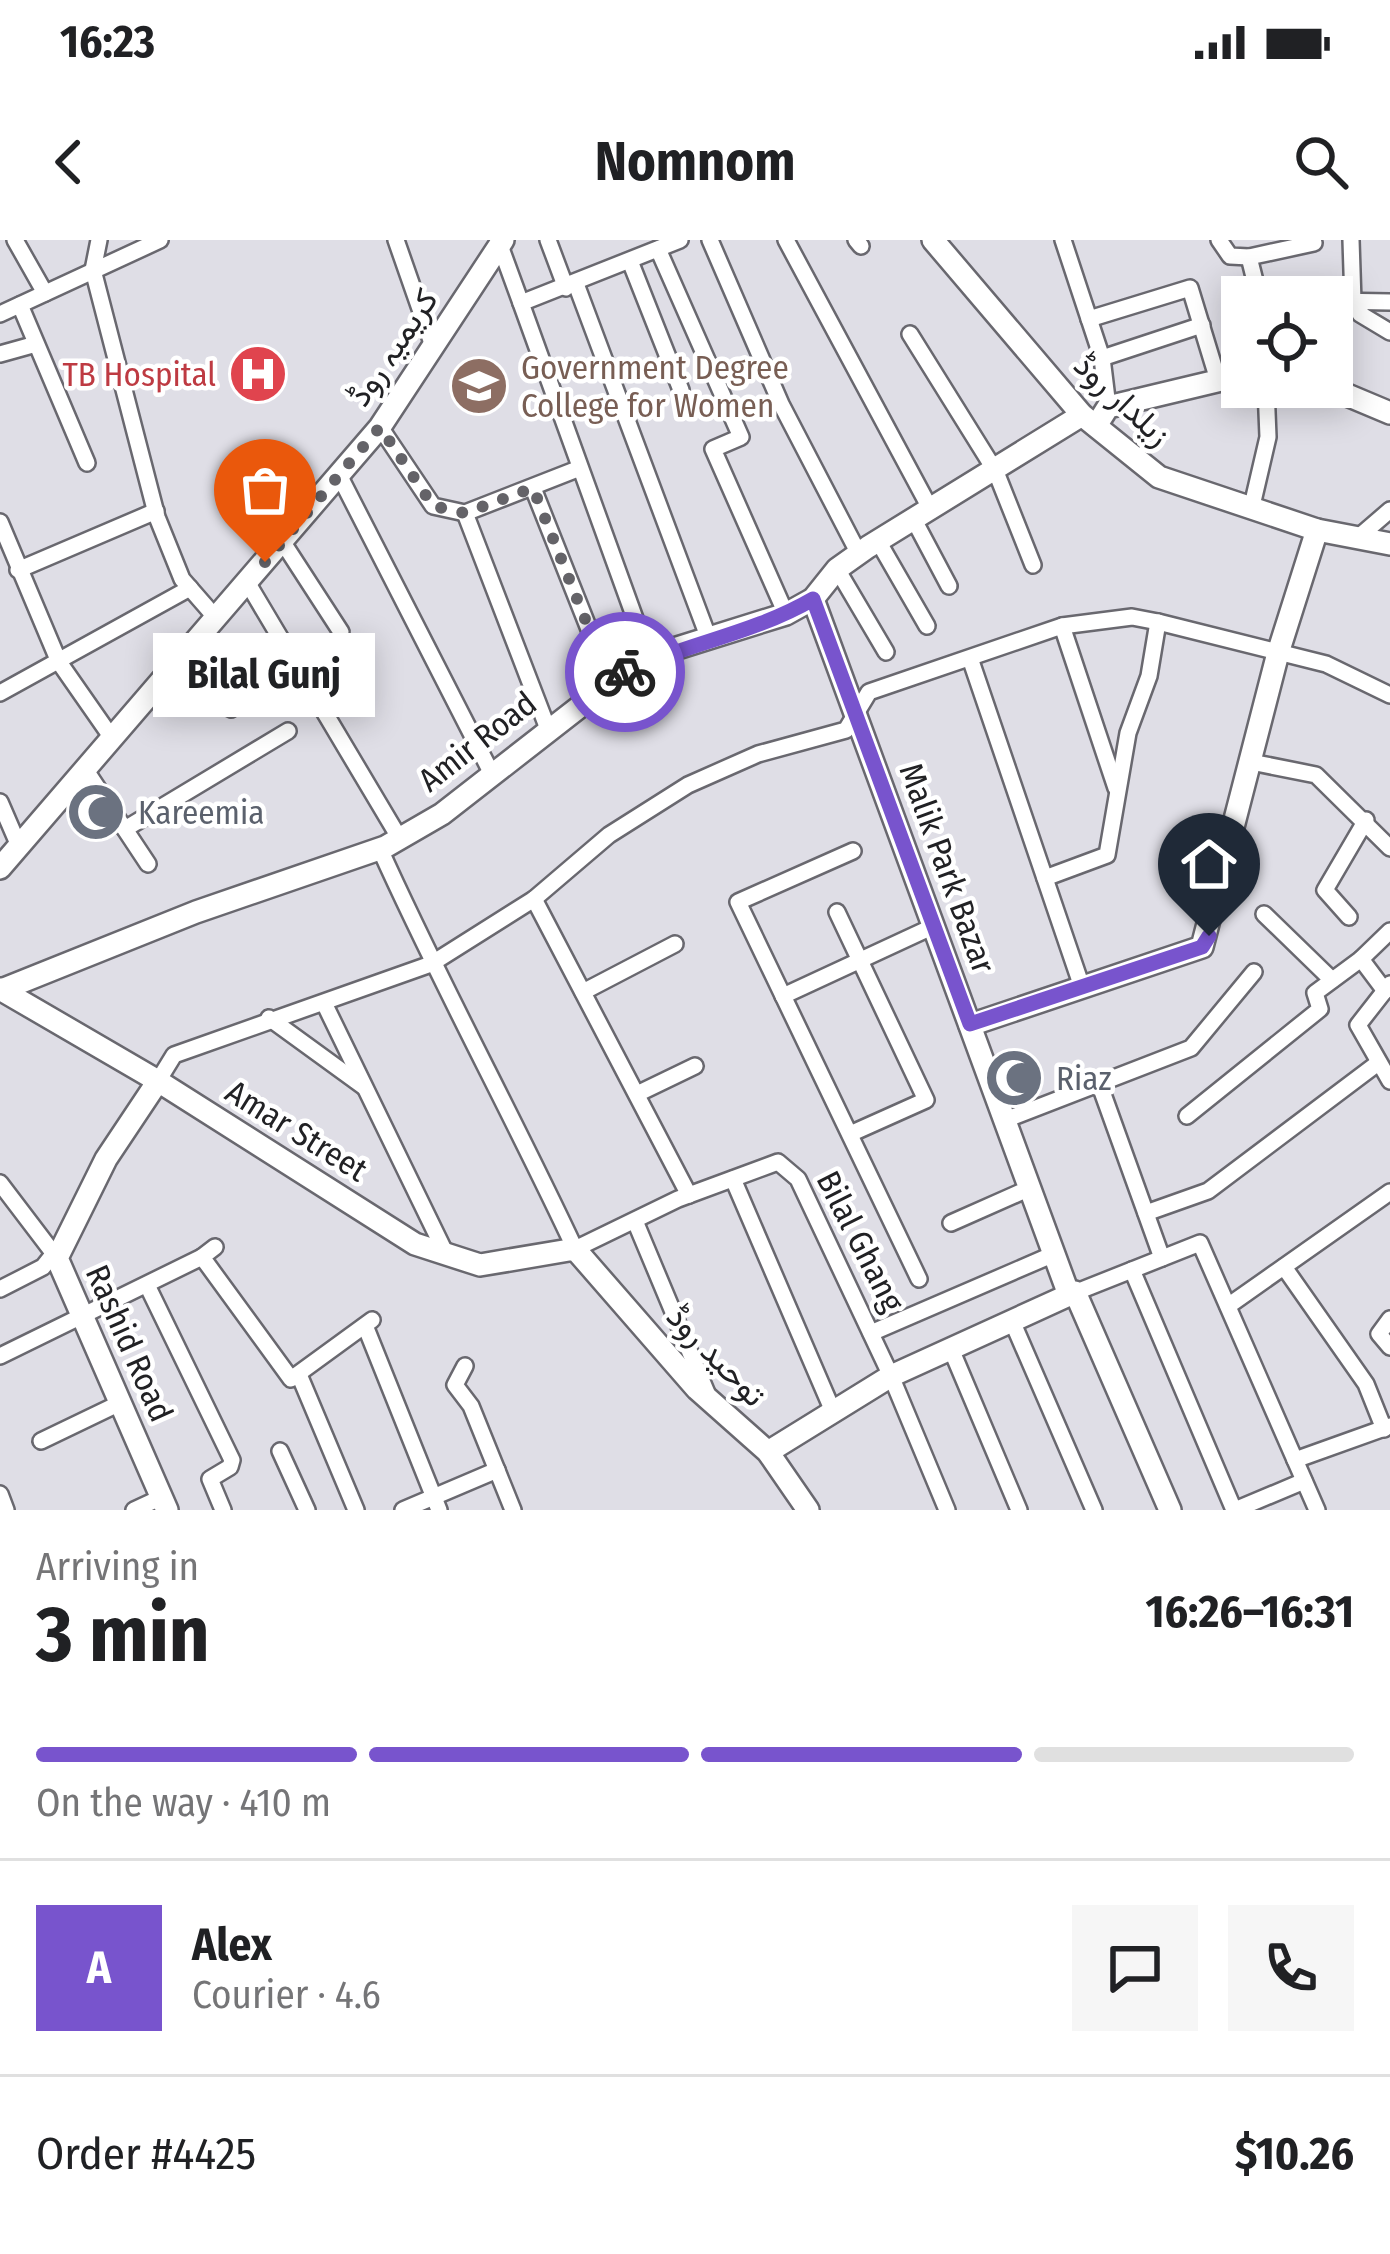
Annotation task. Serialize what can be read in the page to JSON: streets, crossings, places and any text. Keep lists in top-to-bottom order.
{
  "streets": {
    "street": [
      "کریمیہ روڈ",
      "زیلدار روڈ",
      "Amir Road",
      "Malik Park Bazar",
      "Amar Street",
      "Bilal Ghang",
      "Rashid Road",
      "توحید روڈ"
    ]
  },
  "crossings": [
    ["زیلدار روڈ", "Amir Road"],
    ["Amir Road", "Malik Park Bazar"],
    ["Amir Road", "Amar Street"],
    ["Amar Street", "Bilal Ghang"],
    ["Amar Street", "Rashid Road"],
    ["Amar Street", "توحید روڈ"],
    ["Bilal Ghang", "توحید روڈ"]
  ],
  "places": {
    "hospital": ["TB Hospital"],
    "school or university": ["Government Degree College for Women"],
    "other": ["Bilal Gunj"],
    "mosque": ["Kareemia", "Riaz"]
  },
  "page": {
    "status": "16:23",
    "header": "Nomnom",
    "bubble": "Bilal Gunj",
    "heading": ["3 min", "Arriving in", "16:26–16:31"],
    "panel": [
      "Alex",
      "Courier · 4.6",
      "Order #4425",
      "$10.26"
    ],
    "bar": "On the way · 410 m",
    "round": "A"
  }
}
